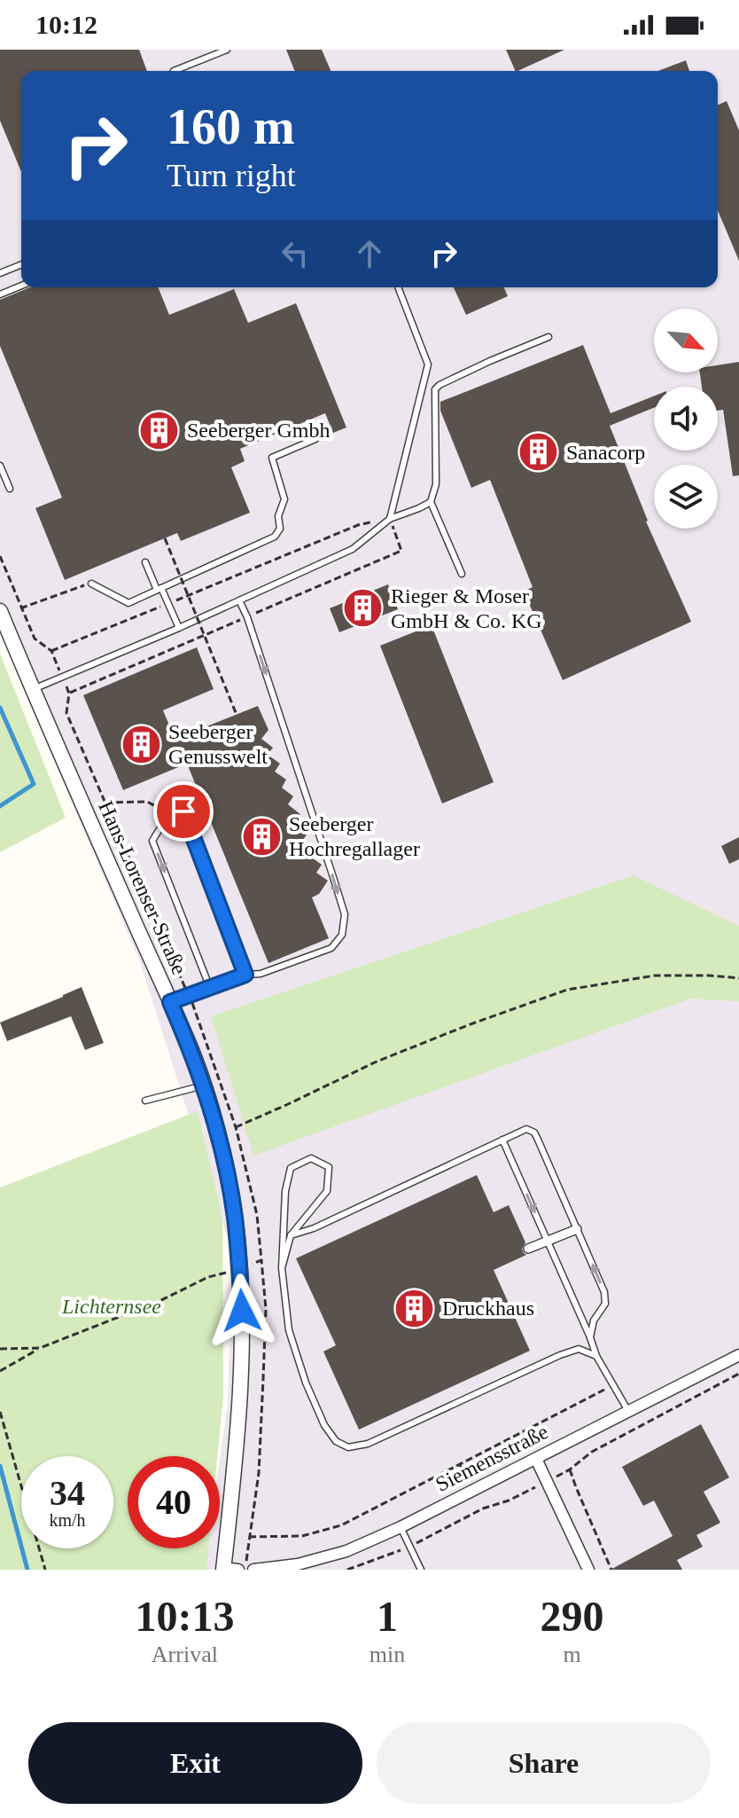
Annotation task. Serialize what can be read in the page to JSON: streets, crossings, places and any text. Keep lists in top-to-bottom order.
{
  "streets": {
    "street": ["Hans-Lorenser-Straße", "Siemensstraße"]
  },
  "parks": ["Lichternsee"],
  "places": {
    "building": [
      "Seeberger Gmbh",
      "Sanacorp",
      "Rieger & Moser GmbH & Co. KG",
      "Seeberger Genusswelt",
      "Seeberger Hochregallager",
      "Druckhaus"
    ]
  },
  "north": "bottom right",
  "page": {
    "status": "10:12",
    "turn": ["160 m", "Turn right"],
    "speed": "34 km/h",
    "limit": "40",
    "eta": [
      "10:13",
      "Arrival",
      "1",
      "min",
      "290",
      "m"
    ],
    "buttons": ["Exit", "Share"]
  }
}
